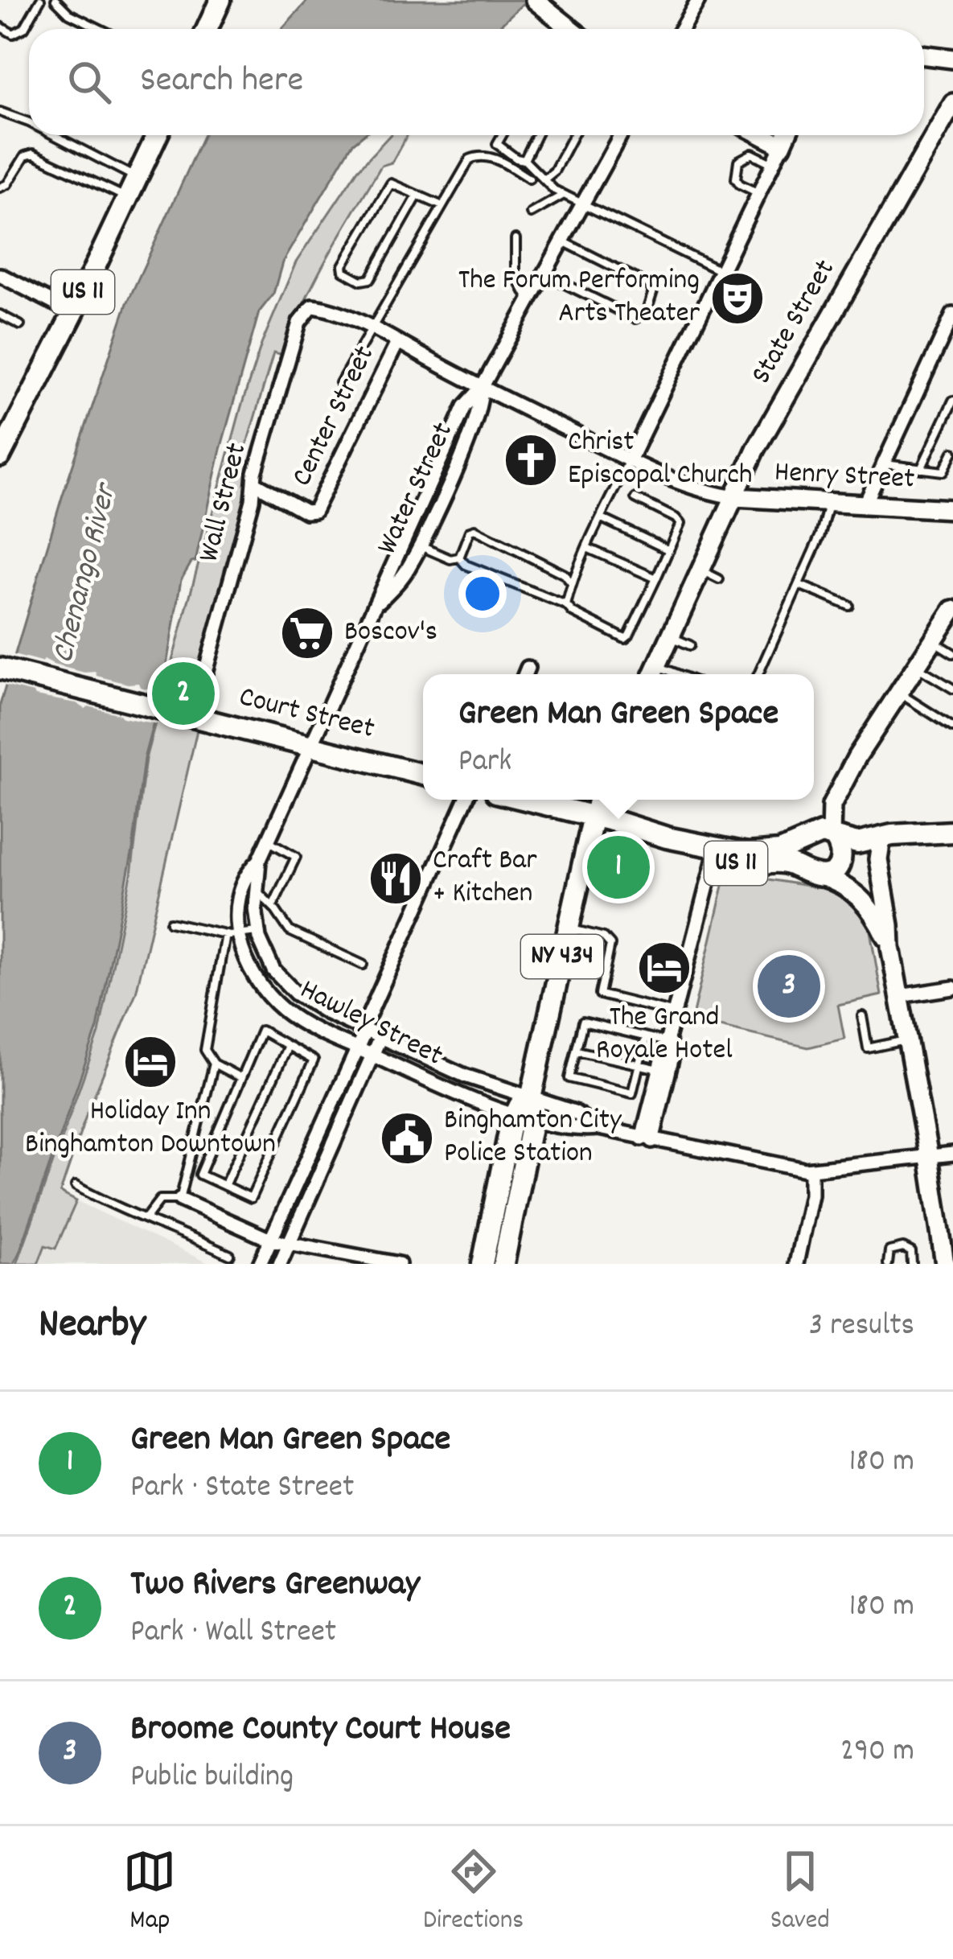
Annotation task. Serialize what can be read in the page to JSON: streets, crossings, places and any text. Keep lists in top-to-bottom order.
{
  "streets": {
    "main road": ["US 11", "Court Street", "NY 434"],
    "street": [
      "State Street",
      "Center Street",
      "Henry Street",
      "Water Street",
      "Wall Street",
      "Hawley Street"
    ]
  },
  "crossings": [
    ["US 11", "NY 434"],
    ["State Street", "Henry Street"],
    ["Center Street", "Henry Street"],
    ["Center Street", "Wall Street"],
    ["Henry Street", "Water Street"],
    ["Henry Street", "Wall Street"],
    ["Water Street", "Court Street"],
    ["Water Street", "Hawley Street"],
    ["Wall Street", "Court Street"],
    ["Court Street", "Hawley Street"],
    ["NY 434", "Hawley Street"]
  ],
  "water": ["Chenango River"],
  "places": {
    "theatre": ["The Forum Performing Arts Theater"],
    "church": ["Christ Episcopal Church"],
    "supermarket": ["Boscov's"],
    "restaurant": ["Craft Bar + Kitchen"],
    "hotel": ["The Grand Royale Hotel", "Holiday Inn Binghamton Downtown"],
    "public building": ["Binghamton City Police Station"]
  },
  "page": {
    "search": "Search here",
    "pins": ["2", "1", "3"],
    "popup": ["Green Man Green Space", "Park"],
    "heading": ["Nearby", "3 results"],
    "list": [
      {
        "mark": "1",
        "name": "Green Man Green Space",
        "note": "Park · State Street",
        "value": "180 m"
      },
      {
        "mark": "2",
        "name": "Two Rivers Greenway",
        "note": "Park · Wall Street",
        "value": "180 m"
      },
      {
        "mark": "3",
        "name": "Broome County Court House",
        "note": "Public building",
        "value": "290 m"
      }
    ],
    "nav": ["Map", "Directions", "Saved"]
  }
}
